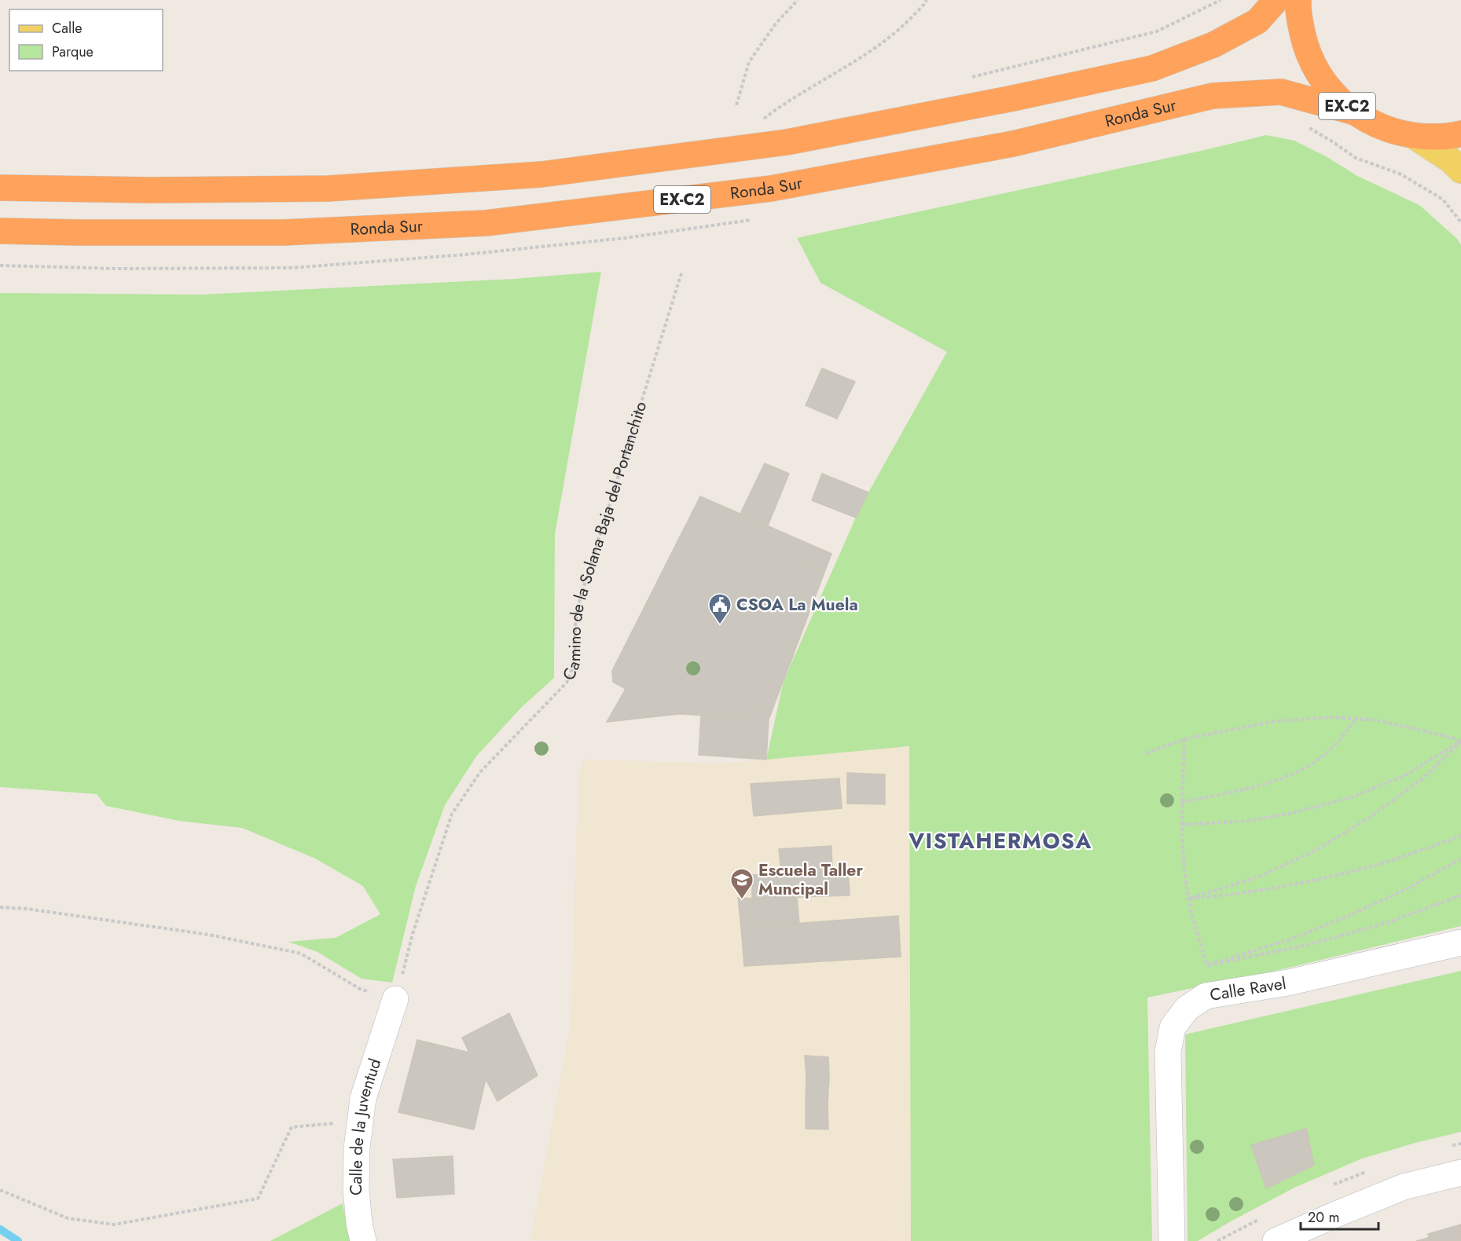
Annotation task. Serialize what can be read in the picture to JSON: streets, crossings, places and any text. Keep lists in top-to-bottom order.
{
  "streets": {
    "highway": ["EX-C2", "Ronda Sur"],
    "street": ["Calle Ravel", "Calle de la Juventud"],
    "path": ["Camino de la Solana Baja del Portanchito"]
  },
  "crossings": [
    ["EX-C2", "Ronda Sur"],
    ["Camino de la Solana Baja del Portanchito", "Calle de la Juventud"]
  ],
  "districts": ["VISTAHERMOSA"],
  "places": {
    "public building": ["CSOA La Muela"],
    "school or university": ["Escuela Taller Muncipal"]
  },
  "legend": ["Calle", "Parque"],
  "scale_bar": "20 m"
}
